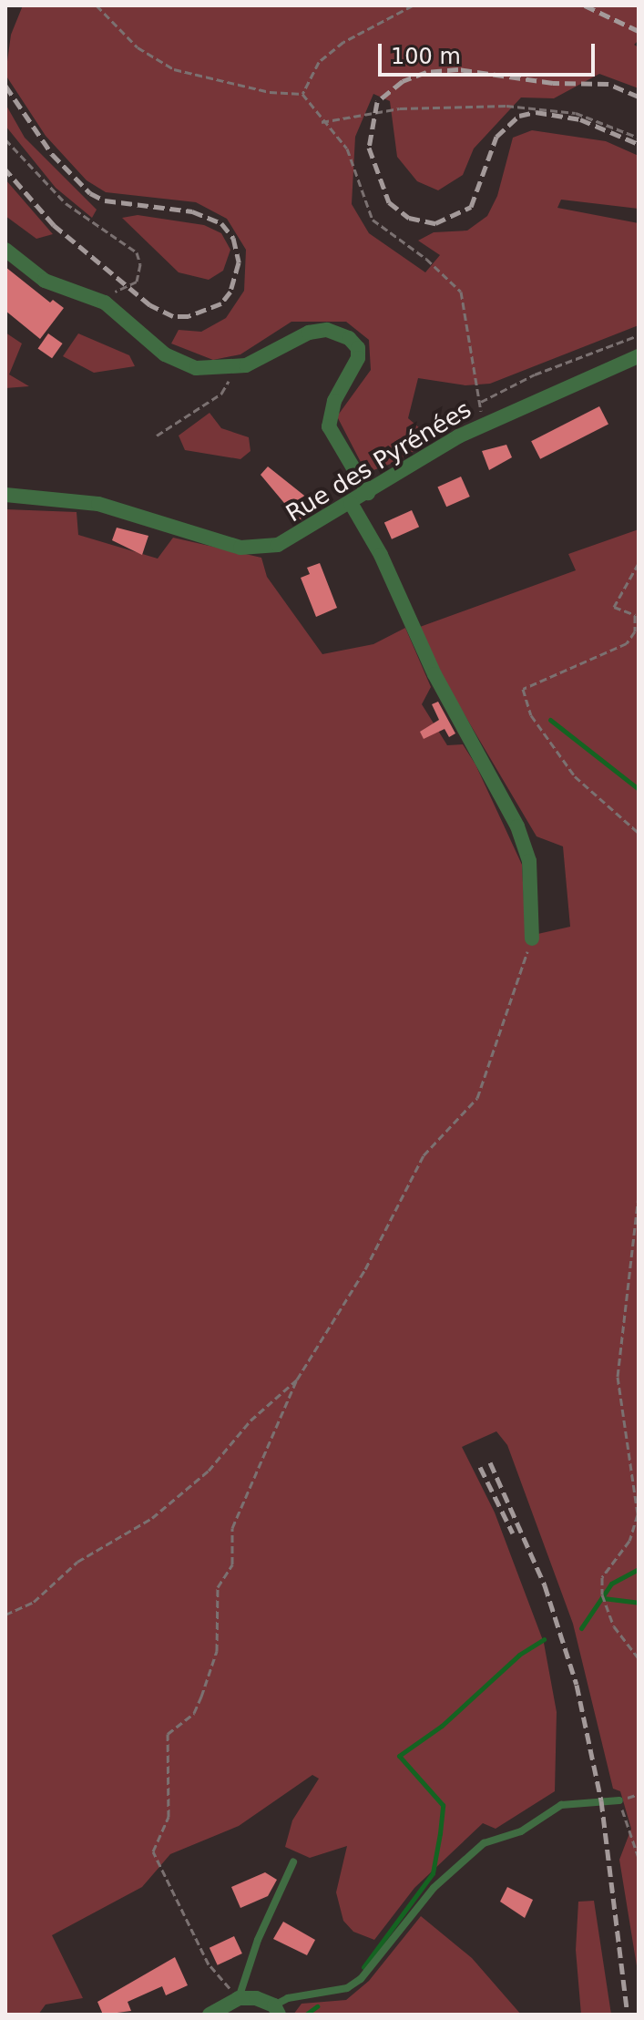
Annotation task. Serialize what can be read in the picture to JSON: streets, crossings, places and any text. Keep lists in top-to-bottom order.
{
  "streets": {
    "street": ["Rue des Pyrénées"]
  },
  "scale_bar": "100 m"
}
